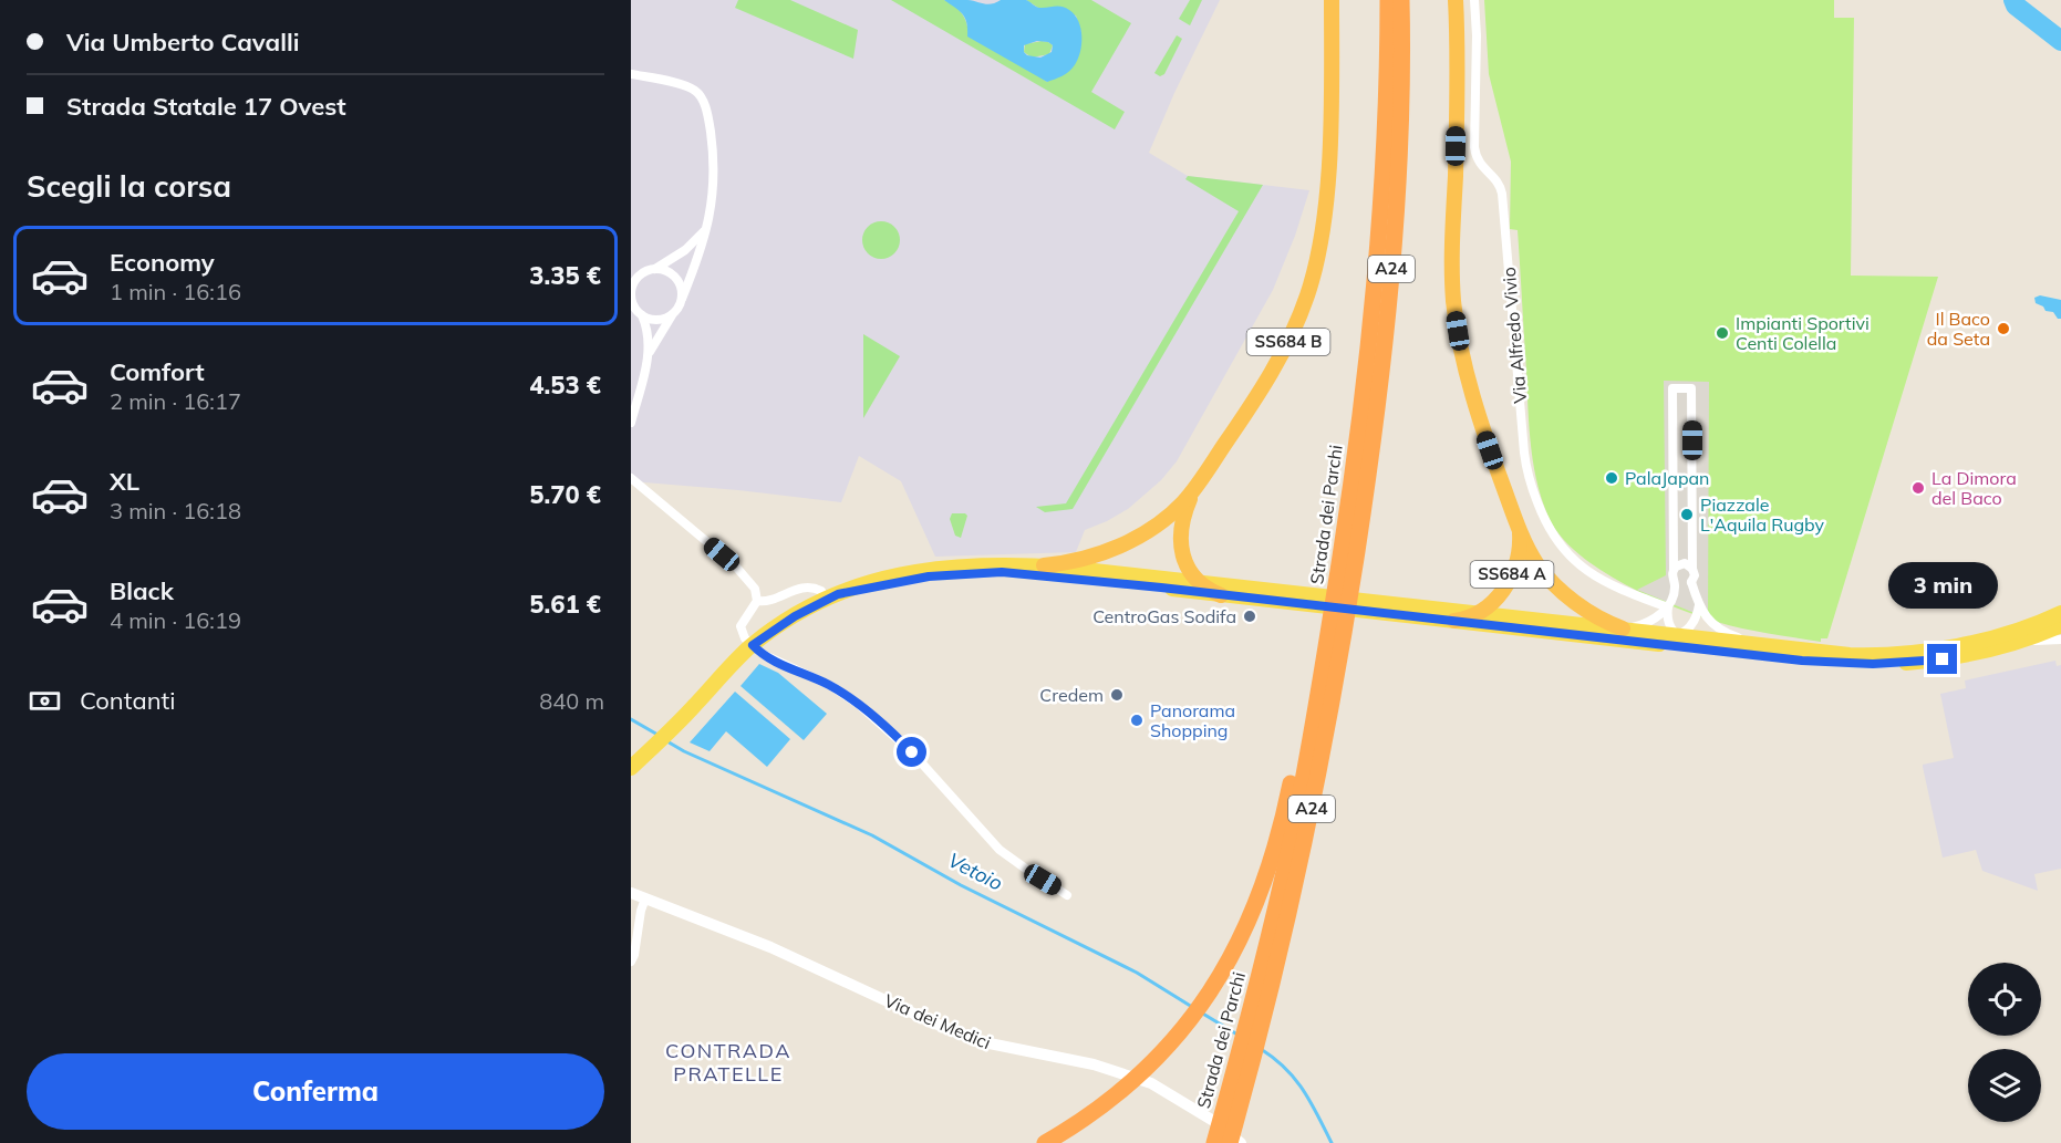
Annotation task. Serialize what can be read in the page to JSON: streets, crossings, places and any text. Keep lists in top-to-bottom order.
{
  "streets": {
    "highway": [
      "A24",
      "SS684 B",
      "Strada dei Parchi",
      "SS684 A"
    ],
    "street": ["Via Alfredo Vivio", "Via dei Medici"]
  },
  "districts": ["CONTRADA PRATELLE"],
  "water": ["Vetoio"],
  "places": [
    "Il Baco da Seta",
    "Impianti Sportivi Centi Colella",
    "PalaJapan",
    "La Dimora del Baco",
    "Piazzale L'Aquila Rugby",
    "CentroGas Sodifa",
    "Credem",
    "Panorama Shopping"
  ],
  "page": {
    "banner": ["Via Umberto Cavalli", "Strada Statale 17 Ovest"],
    "heading": "Scegli la corsa",
    "list": [
      {
        "name": "Economy",
        "note": "1 min · 16:16",
        "value": "3.35 €"
      },
      {
        "name": "Comfort",
        "note": "2 min · 16:17",
        "value": "4.53 €"
      },
      {
        "name": "XL",
        "note": "3 min · 16:18",
        "value": "5.70 €"
      },
      {
        "name": "Black",
        "note": "4 min · 16:19",
        "value": "5.61 €"
      }
    ],
    "bubble": "3 min",
    "pay": ["Contanti", "840 m"],
    "buttons": "Conferma"
  }
}
